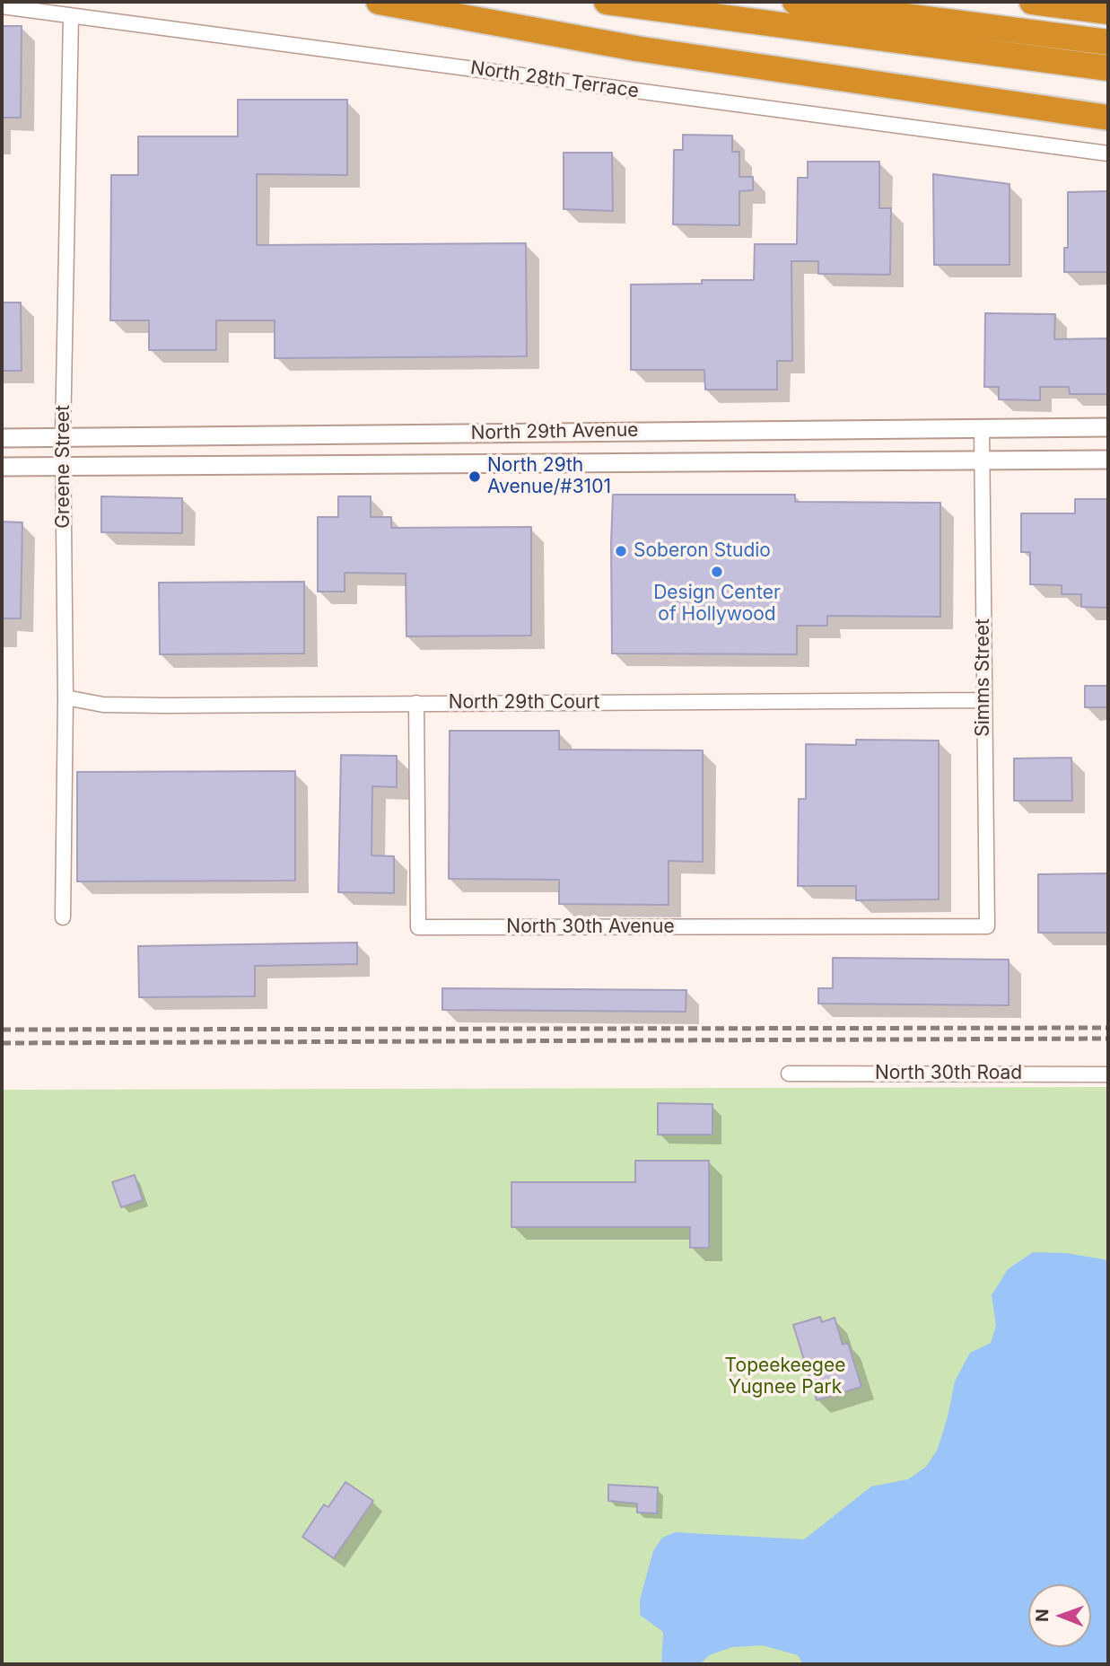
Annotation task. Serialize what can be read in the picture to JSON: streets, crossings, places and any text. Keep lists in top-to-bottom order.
{
  "streets": {
    "street": [
      "North 28th Terrace",
      "North 29th Avenue",
      "Greene Street",
      "Simms Street",
      "North 29th Court",
      "North 30th Avenue",
      "North 30th Road"
    ]
  },
  "crossings": [
    ["North 28th Terrace", "Greene Street"],
    ["North 29th Avenue", "Greene Street"],
    ["North 29th Avenue", "Simms Street"],
    ["Greene Street", "North 29th Court"],
    ["Simms Street", "North 29th Court"],
    ["Simms Street", "North 30th Avenue"],
    ["North 29th Court", "North 30th Avenue"]
  ],
  "parks": ["Topeekeegee Yugnee Park"],
  "places": ["North 29th Avenue/#3101", "Soberon Studio", "Design Center of Hollywood"],
  "north": "left"
}
